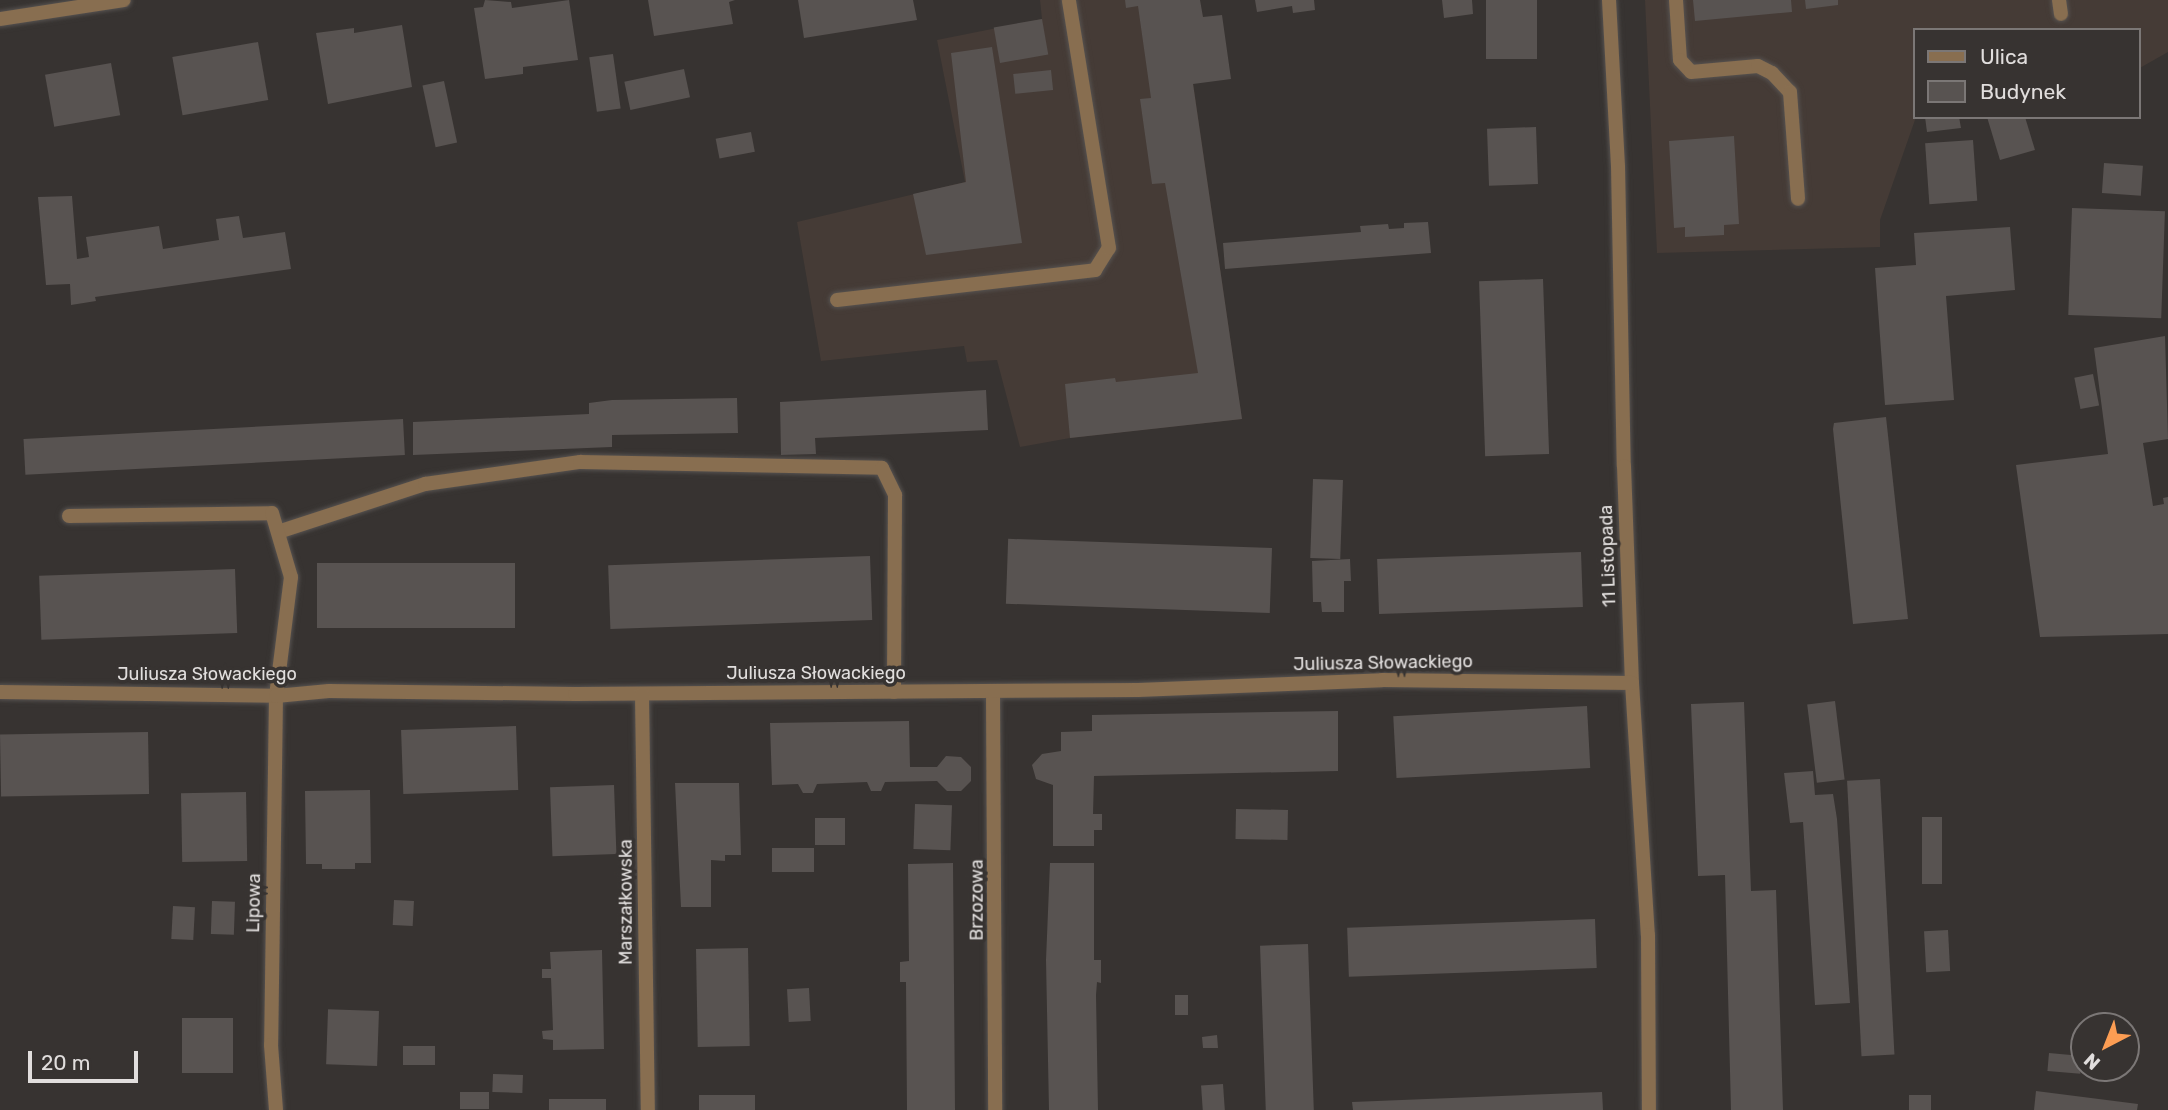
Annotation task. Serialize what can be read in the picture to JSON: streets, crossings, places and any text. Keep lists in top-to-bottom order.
{
  "streets": {
    "street": [
      "11 Listopada",
      "Juliusza Słowackiego",
      "Brzozowa",
      "Marszałkowska",
      "Lipowa"
    ]
  },
  "crossings": [
    ["11 Listopada", "Juliusza Słowackiego"],
    ["Juliusza Słowackiego", "Brzozowa"],
    ["Juliusza Słowackiego", "Marszałkowska"],
    ["Juliusza Słowackiego", "Lipowa"]
  ],
  "legend": ["Ulica", "Budynek"],
  "scale_bar": "20 m",
  "north": "bottom left"
}
